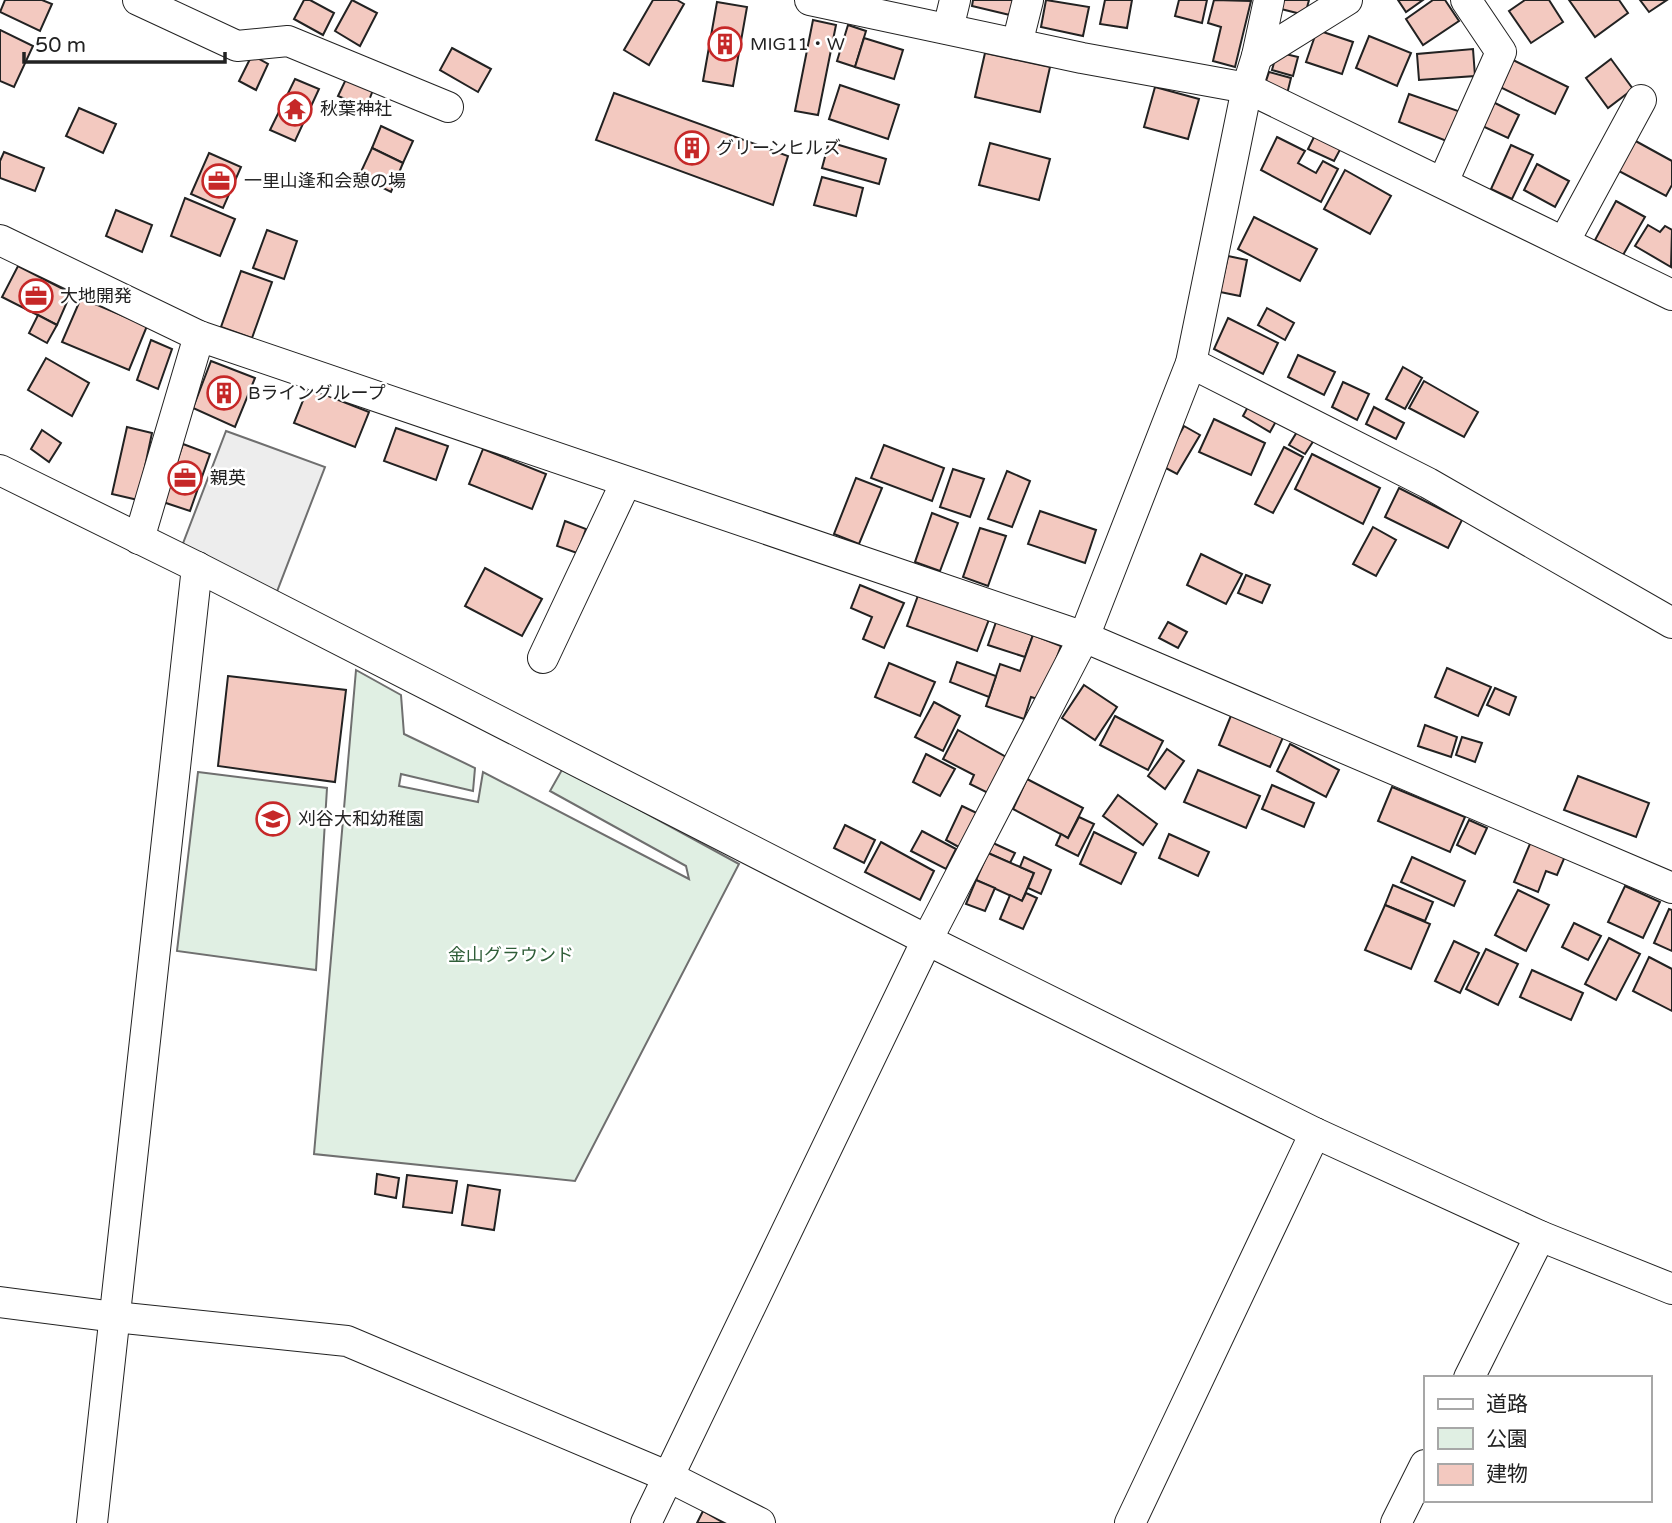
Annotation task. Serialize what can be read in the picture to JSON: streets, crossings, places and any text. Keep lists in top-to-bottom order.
{
  "parks": ["金山グラウンド"],
  "places": {
    "building": ["MIG11・W", "グリーンヒルズ", "Bライングループ"],
    "temple": ["秋葉神社"],
    "office": ["一里山逢和会憩の場", "大地開発", "親英"],
    "school or university": ["刈谷大和幼稚園"]
  },
  "legend": ["道路", "公園", "建物"],
  "scale_bar": "50 m"
}
